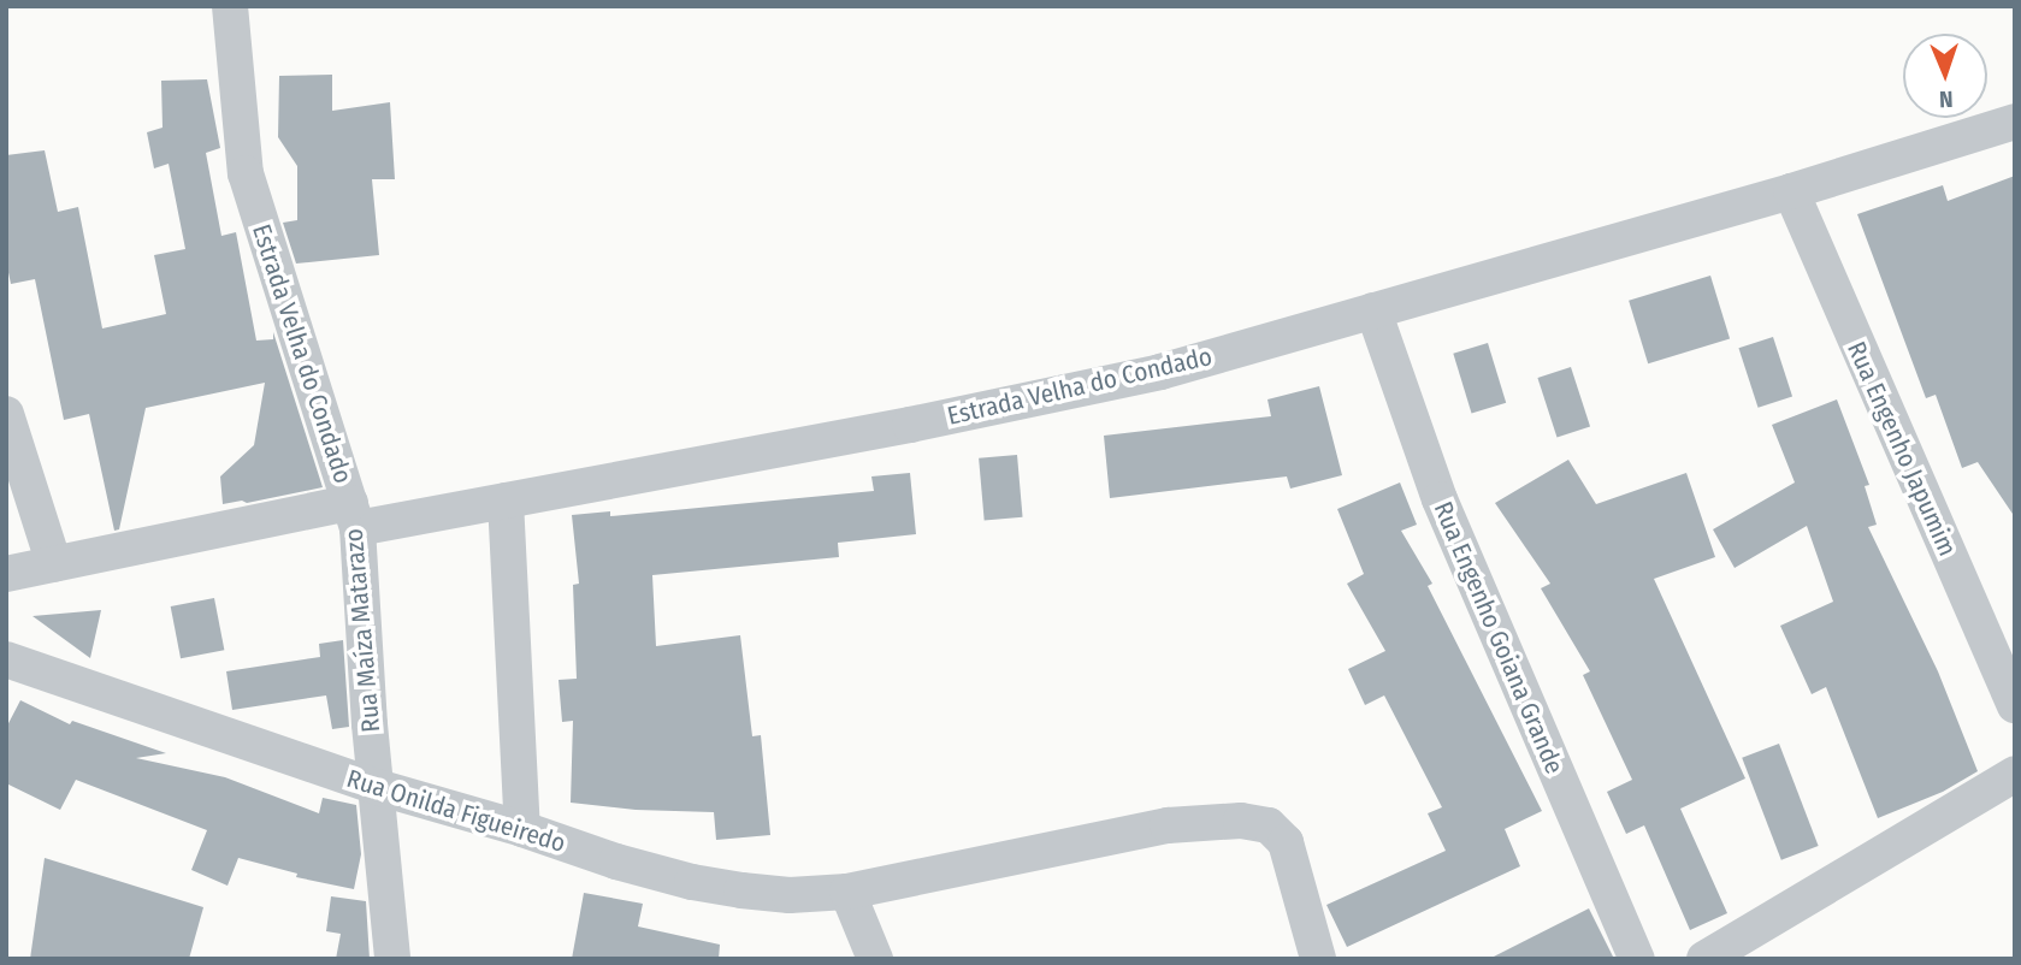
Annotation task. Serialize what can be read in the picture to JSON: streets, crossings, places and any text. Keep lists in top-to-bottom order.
{
  "streets": {
    "street": [
      "Estrada Velha do Condado",
      "Rua Engenho Japumim",
      "Rua Maíza Matarazo",
      "Rua Engenho Goiana Grande",
      "Rua Onilda Figueiredo"
    ]
  },
  "crossings": [
    ["Estrada Velha do Condado", "Rua Engenho Japumim"],
    ["Estrada Velha do Condado", "Rua Maíza Matarazo"],
    ["Estrada Velha do Condado", "Rua Engenho Goiana Grande"],
    ["Rua Maíza Matarazo", "Rua Onilda Figueiredo"]
  ],
  "north": "bottom"
}
